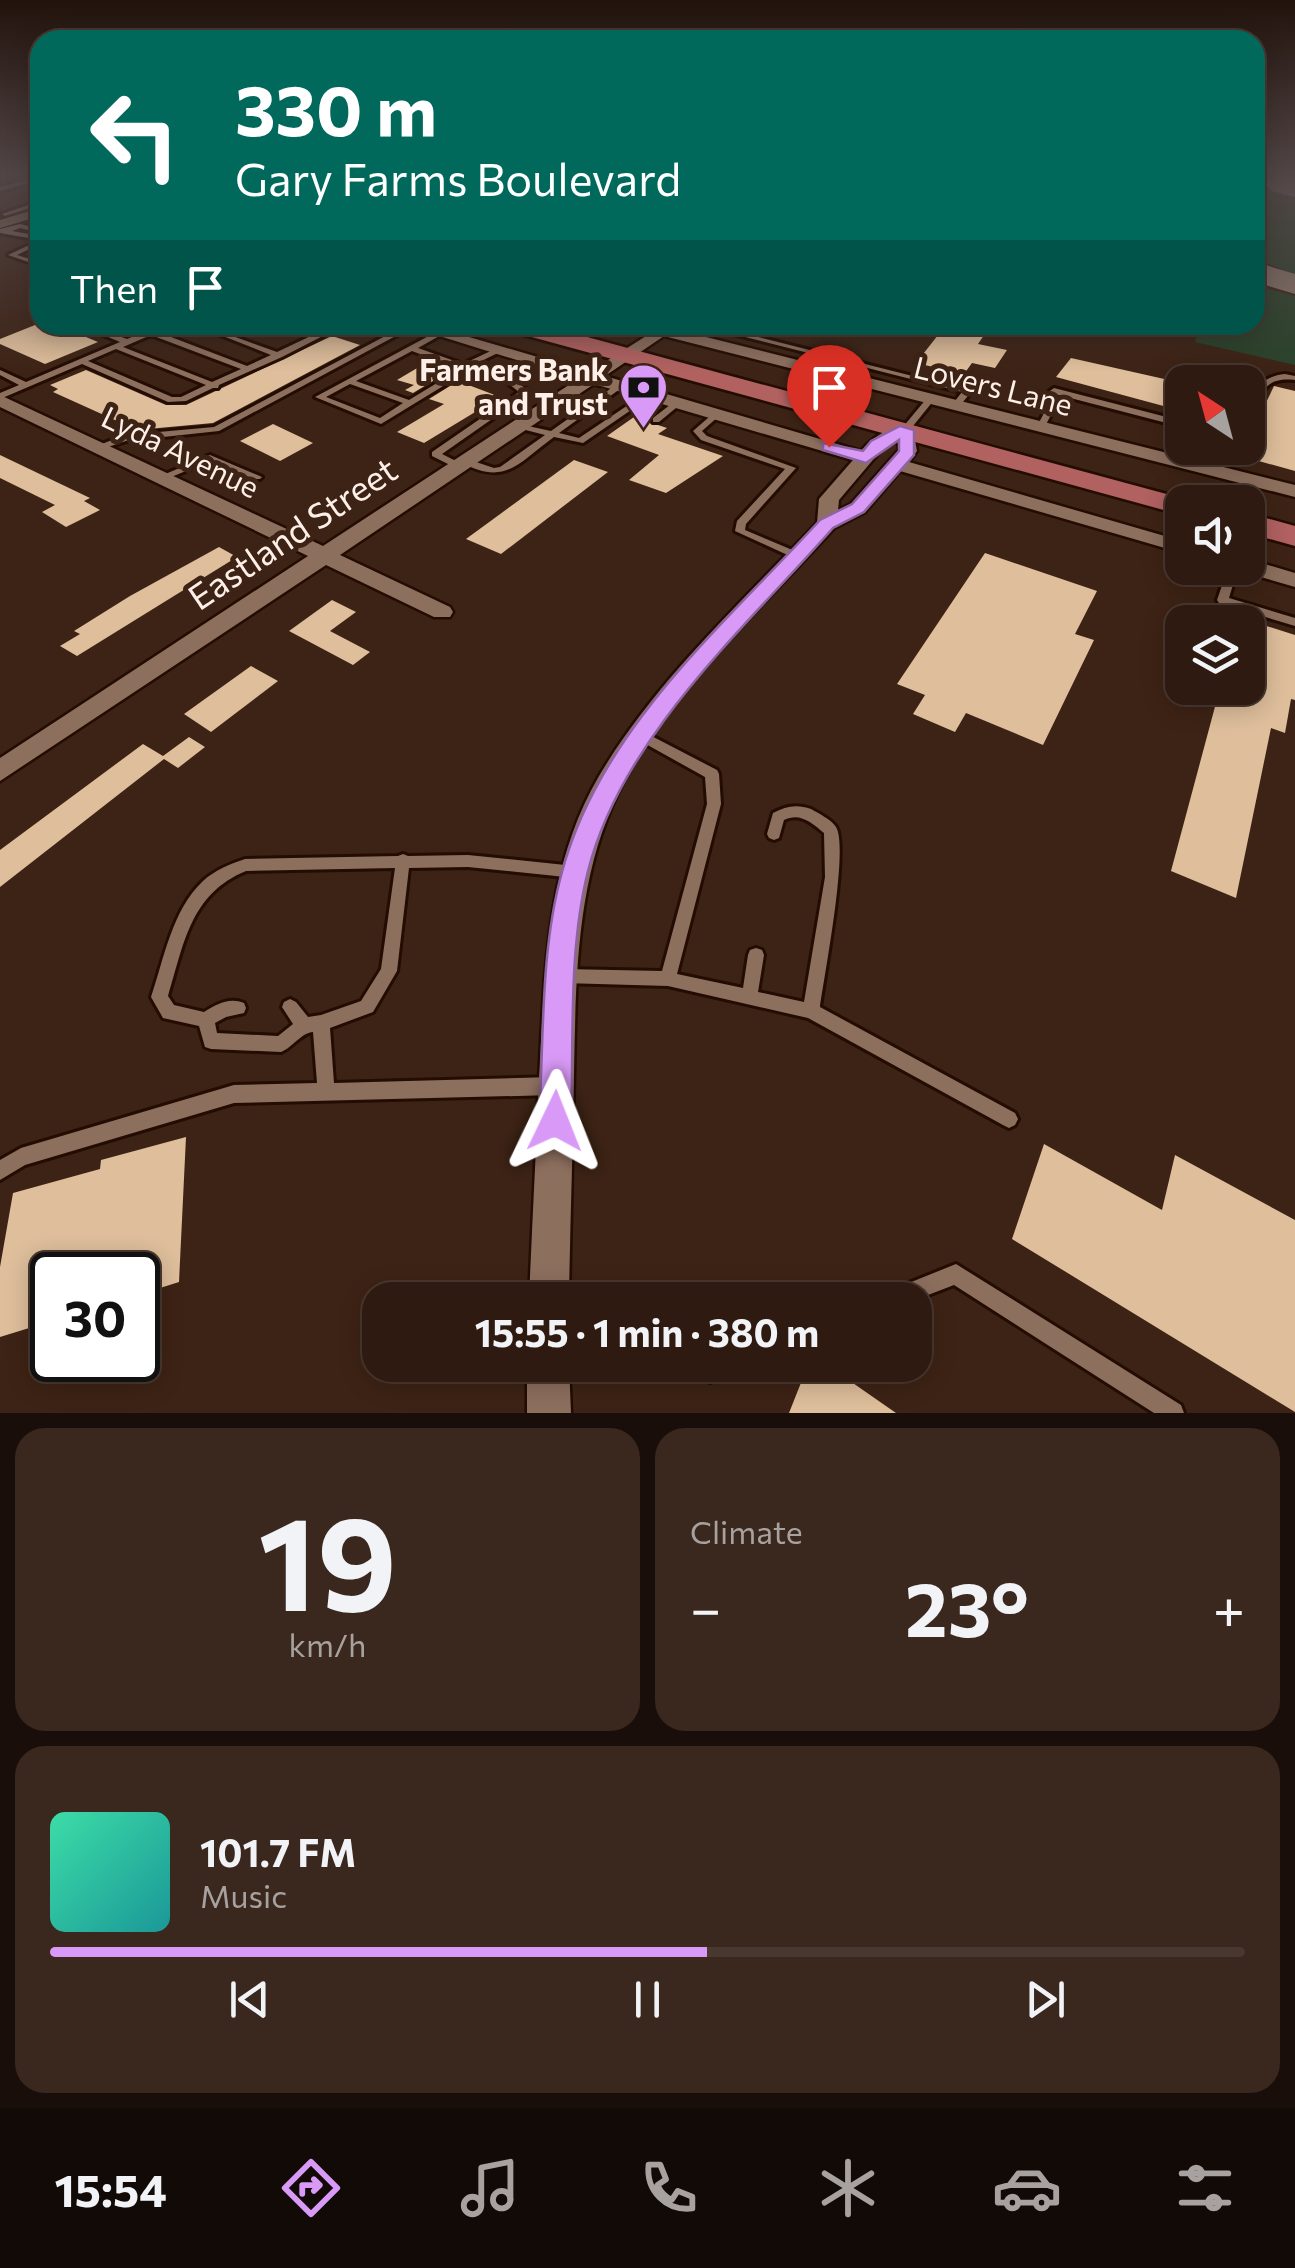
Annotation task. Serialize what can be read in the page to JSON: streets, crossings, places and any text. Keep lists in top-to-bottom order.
{
  "streets": {
    "street": ["Lovers Lane", "Lyda Avenue", "Eastland Street"]
  },
  "crossings": [
    ["Lyda Avenue", "Eastland Street"]
  ],
  "places": {
    "bank": ["Farmers Bank and Trust"]
  },
  "north": "top left",
  "page": {
    "turn": ["330 m", "Gary Farms Boulevard"],
    "then": "Then",
    "limit": "30",
    "trip": "15:55 · 1 min · 380 m",
    "tile": [
      ["19", "km/h"],
      "Climate"
    ],
    "heat": ["−", "23°", "+"],
    "song": ["101.7 FM", "Music"],
    "tabs": "15:54"
  }
}
